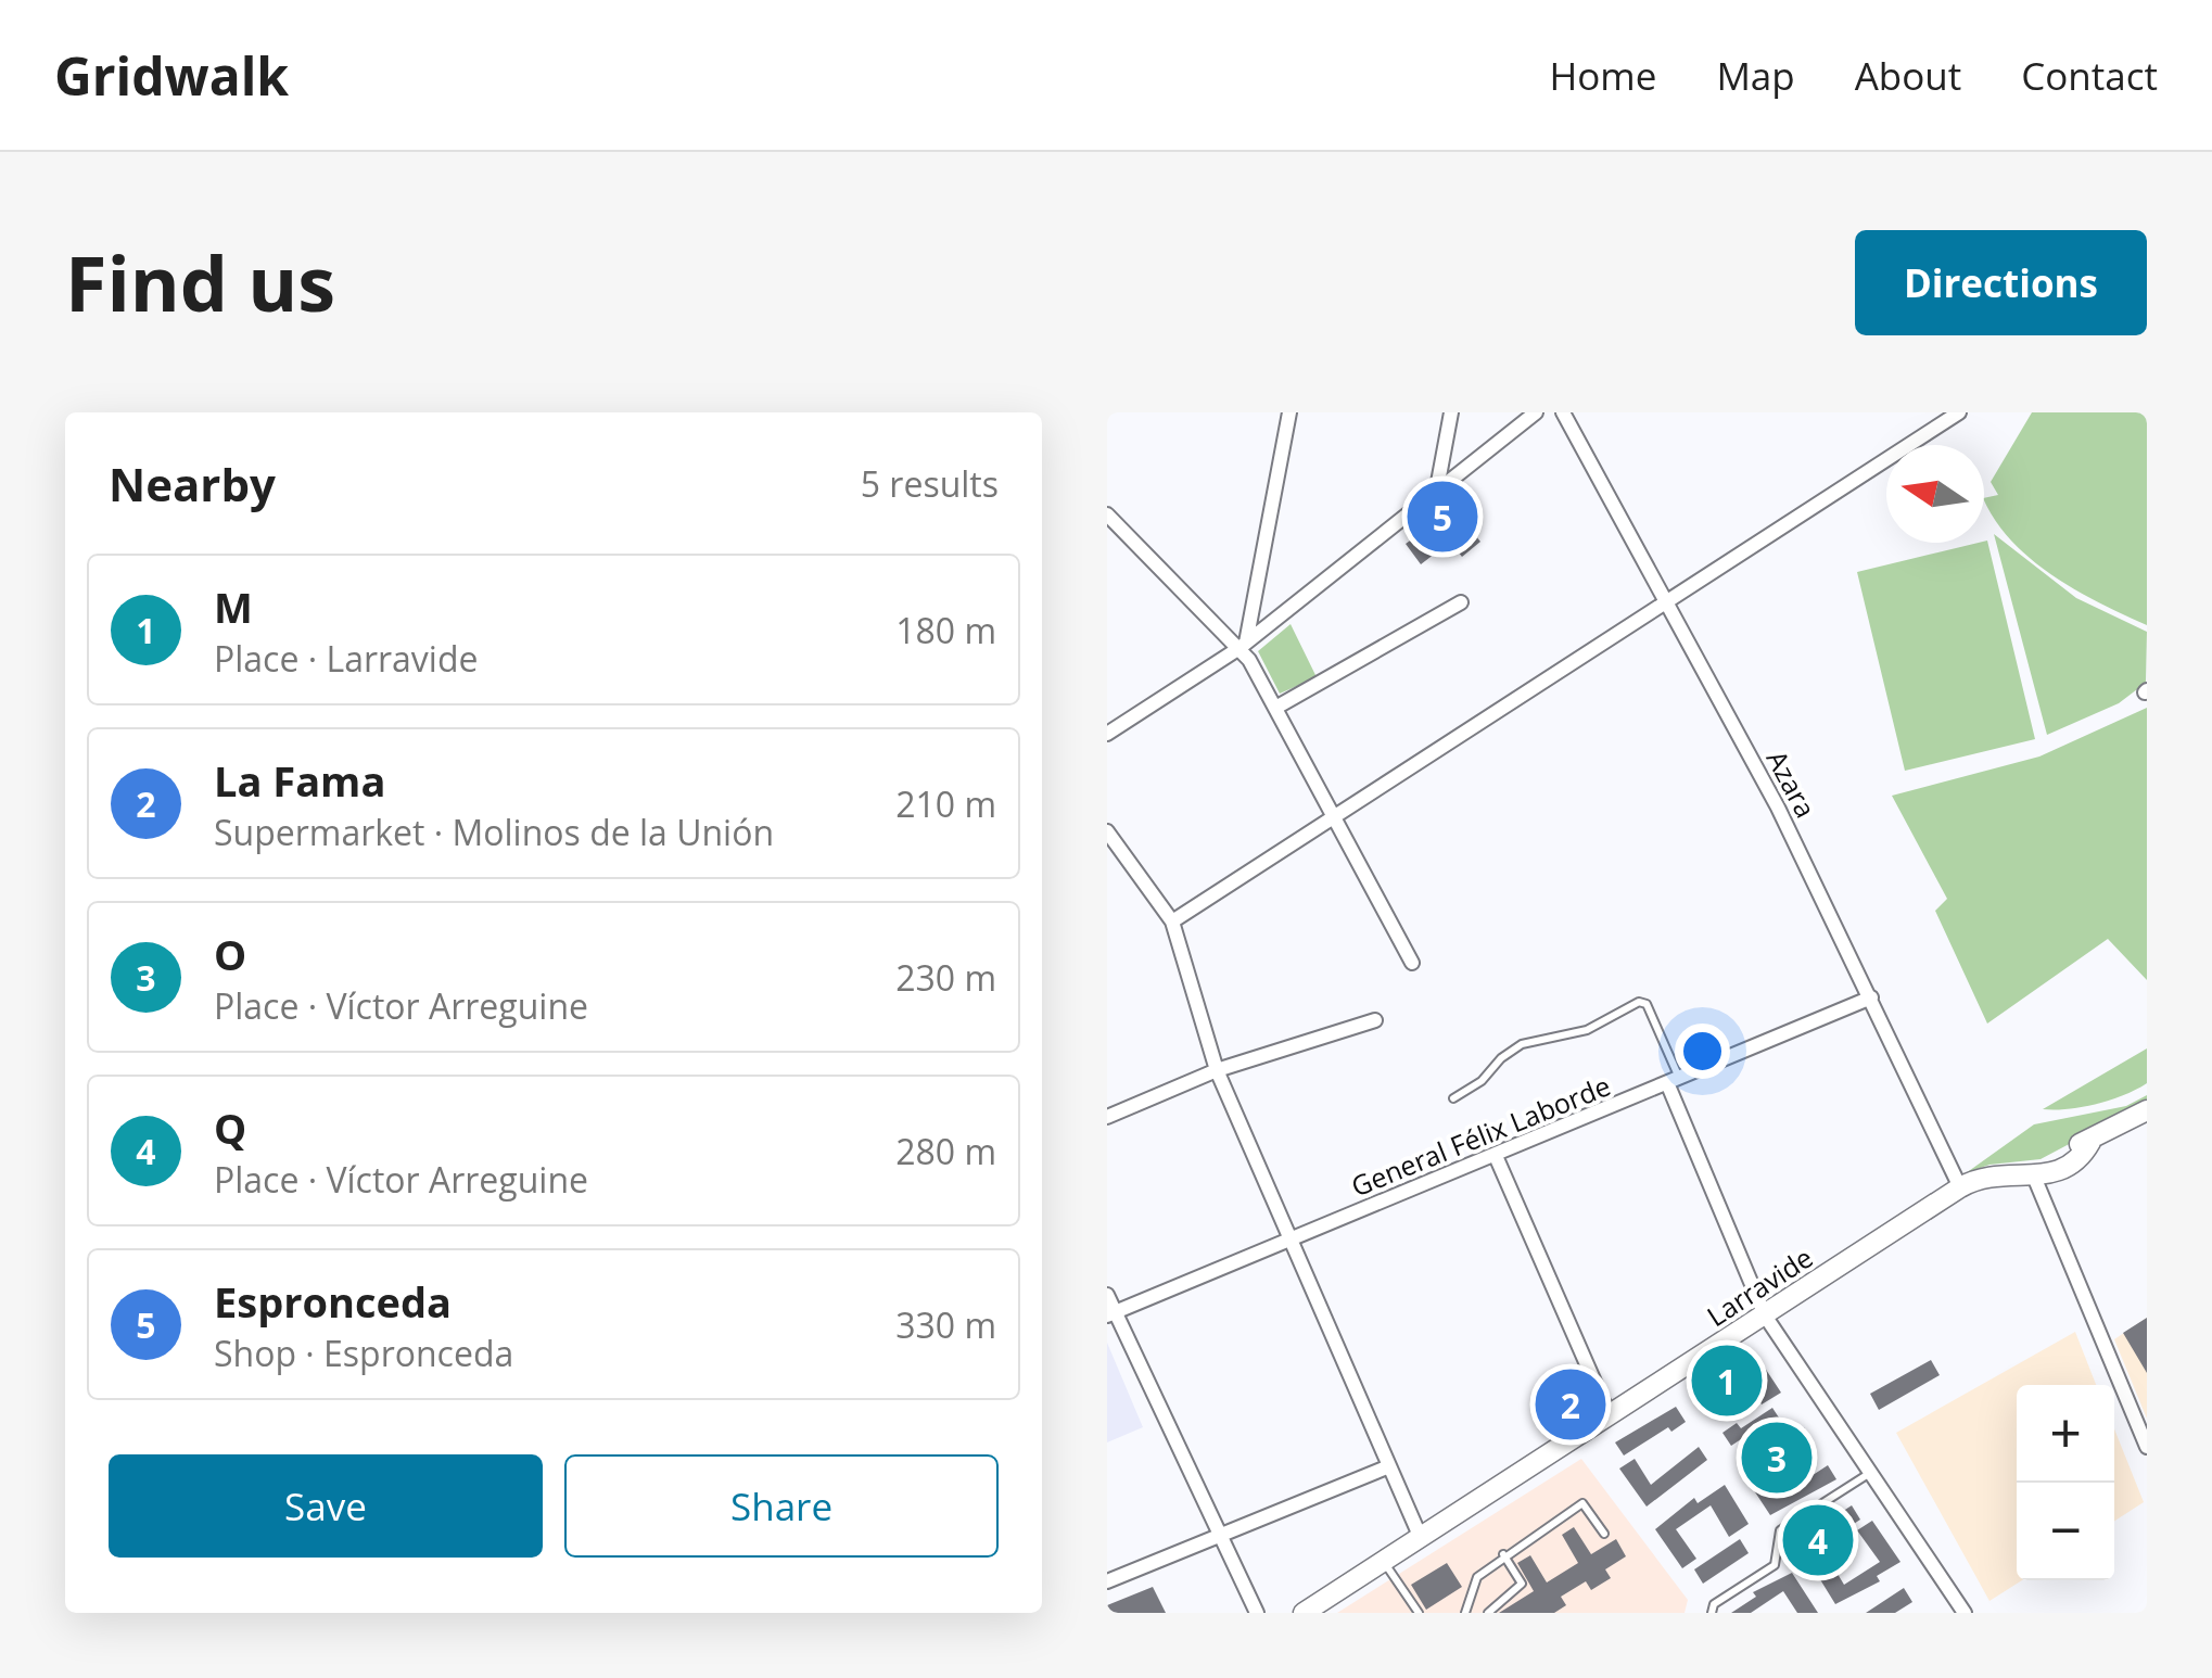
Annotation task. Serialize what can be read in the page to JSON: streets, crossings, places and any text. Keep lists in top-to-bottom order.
{
  "streets": {
    "street": ["Azara", "General Félix Laborde", "Larravide"]
  },
  "crossings": [
    ["Azara", "General Félix Laborde"],
    ["Azara", "Larravide"]
  ],
  "north": "left",
  "page": {
    "header": "Gridwalk",
    "nav": [
      "Home",
      "Map",
      "About",
      "Contact"
    ],
    "title": "Find us",
    "buttons": [
      "Directions",
      ["Save", "Share"]
    ],
    "heading": ["Nearby", "5 results"],
    "pins": [
      "5",
      "1",
      "2",
      "3",
      "4"
    ],
    "list": [
      {
        "mark": "1",
        "name": "M",
        "note": "Place · Larravide",
        "value": "180 m"
      },
      {
        "mark": "2",
        "name": "La Fama",
        "note": "Supermarket · Molinos de la Unión",
        "value": "210 m"
      },
      {
        "mark": "3",
        "name": "O",
        "note": "Place · Víctor Arreguine",
        "value": "230 m"
      },
      {
        "mark": "4",
        "name": "Q",
        "note": "Place · Víctor Arreguine",
        "value": "280 m"
      },
      {
        "mark": "5",
        "name": "Espronceda",
        "note": "Shop · Espronceda",
        "value": "330 m"
      }
    ],
    "map_buttons": ["+", "−"]
  }
}
